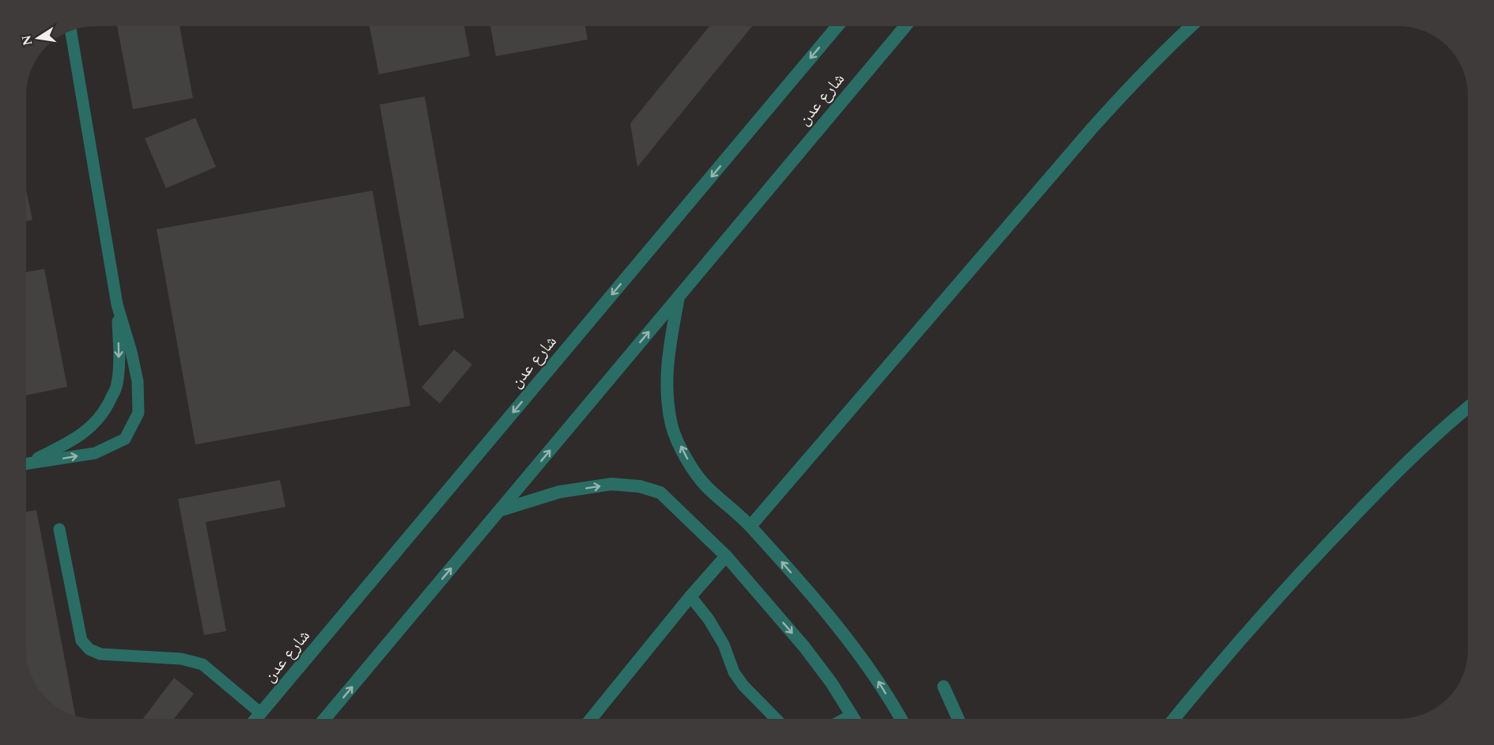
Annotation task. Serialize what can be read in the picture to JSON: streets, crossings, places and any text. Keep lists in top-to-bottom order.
{
  "streets": {
    "street": ["شارع عدن"]
  },
  "north": "left"
}
